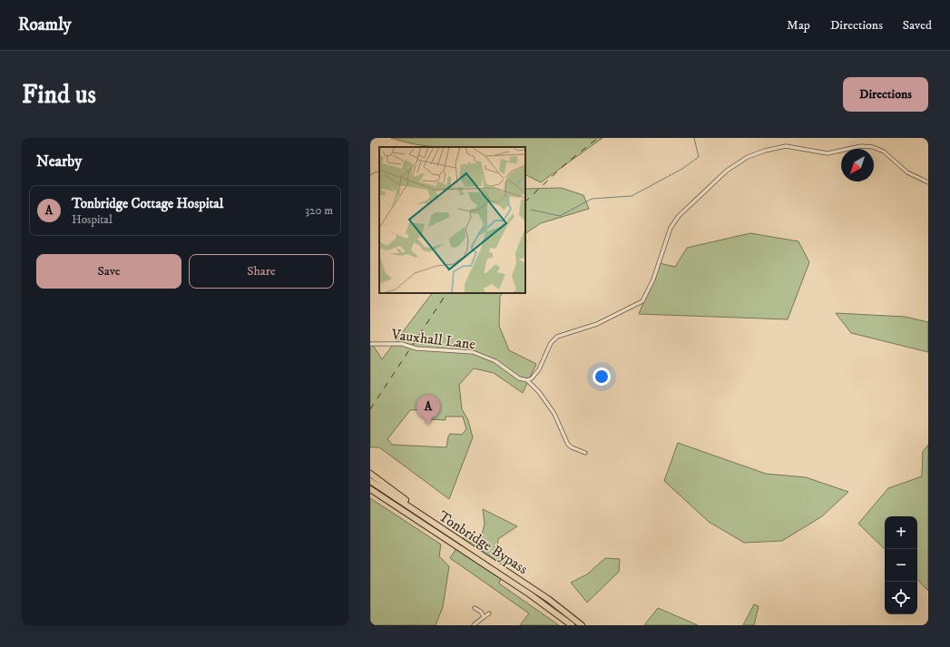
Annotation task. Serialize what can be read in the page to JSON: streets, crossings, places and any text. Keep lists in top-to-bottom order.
{
  "streets": {
    "highway": ["Tonbridge Bypass"],
    "street": ["Vauxhall Lane"]
  },
  "north": "bottom left",
  "page": {
    "header": "Roamly",
    "nav": ["Map", "Directions", "Saved"],
    "buttons": [
      "Directions",
      ["Save", "Share"]
    ],
    "title": "Find us",
    "heading": "Nearby",
    "list": [
      {
        "mark": "A",
        "name": "Tonbridge Cottage Hospital",
        "note": "Hospital",
        "value": "320 m"
      }
    ],
    "pins": "A",
    "map_buttons": ["+", "−"]
  }
}
